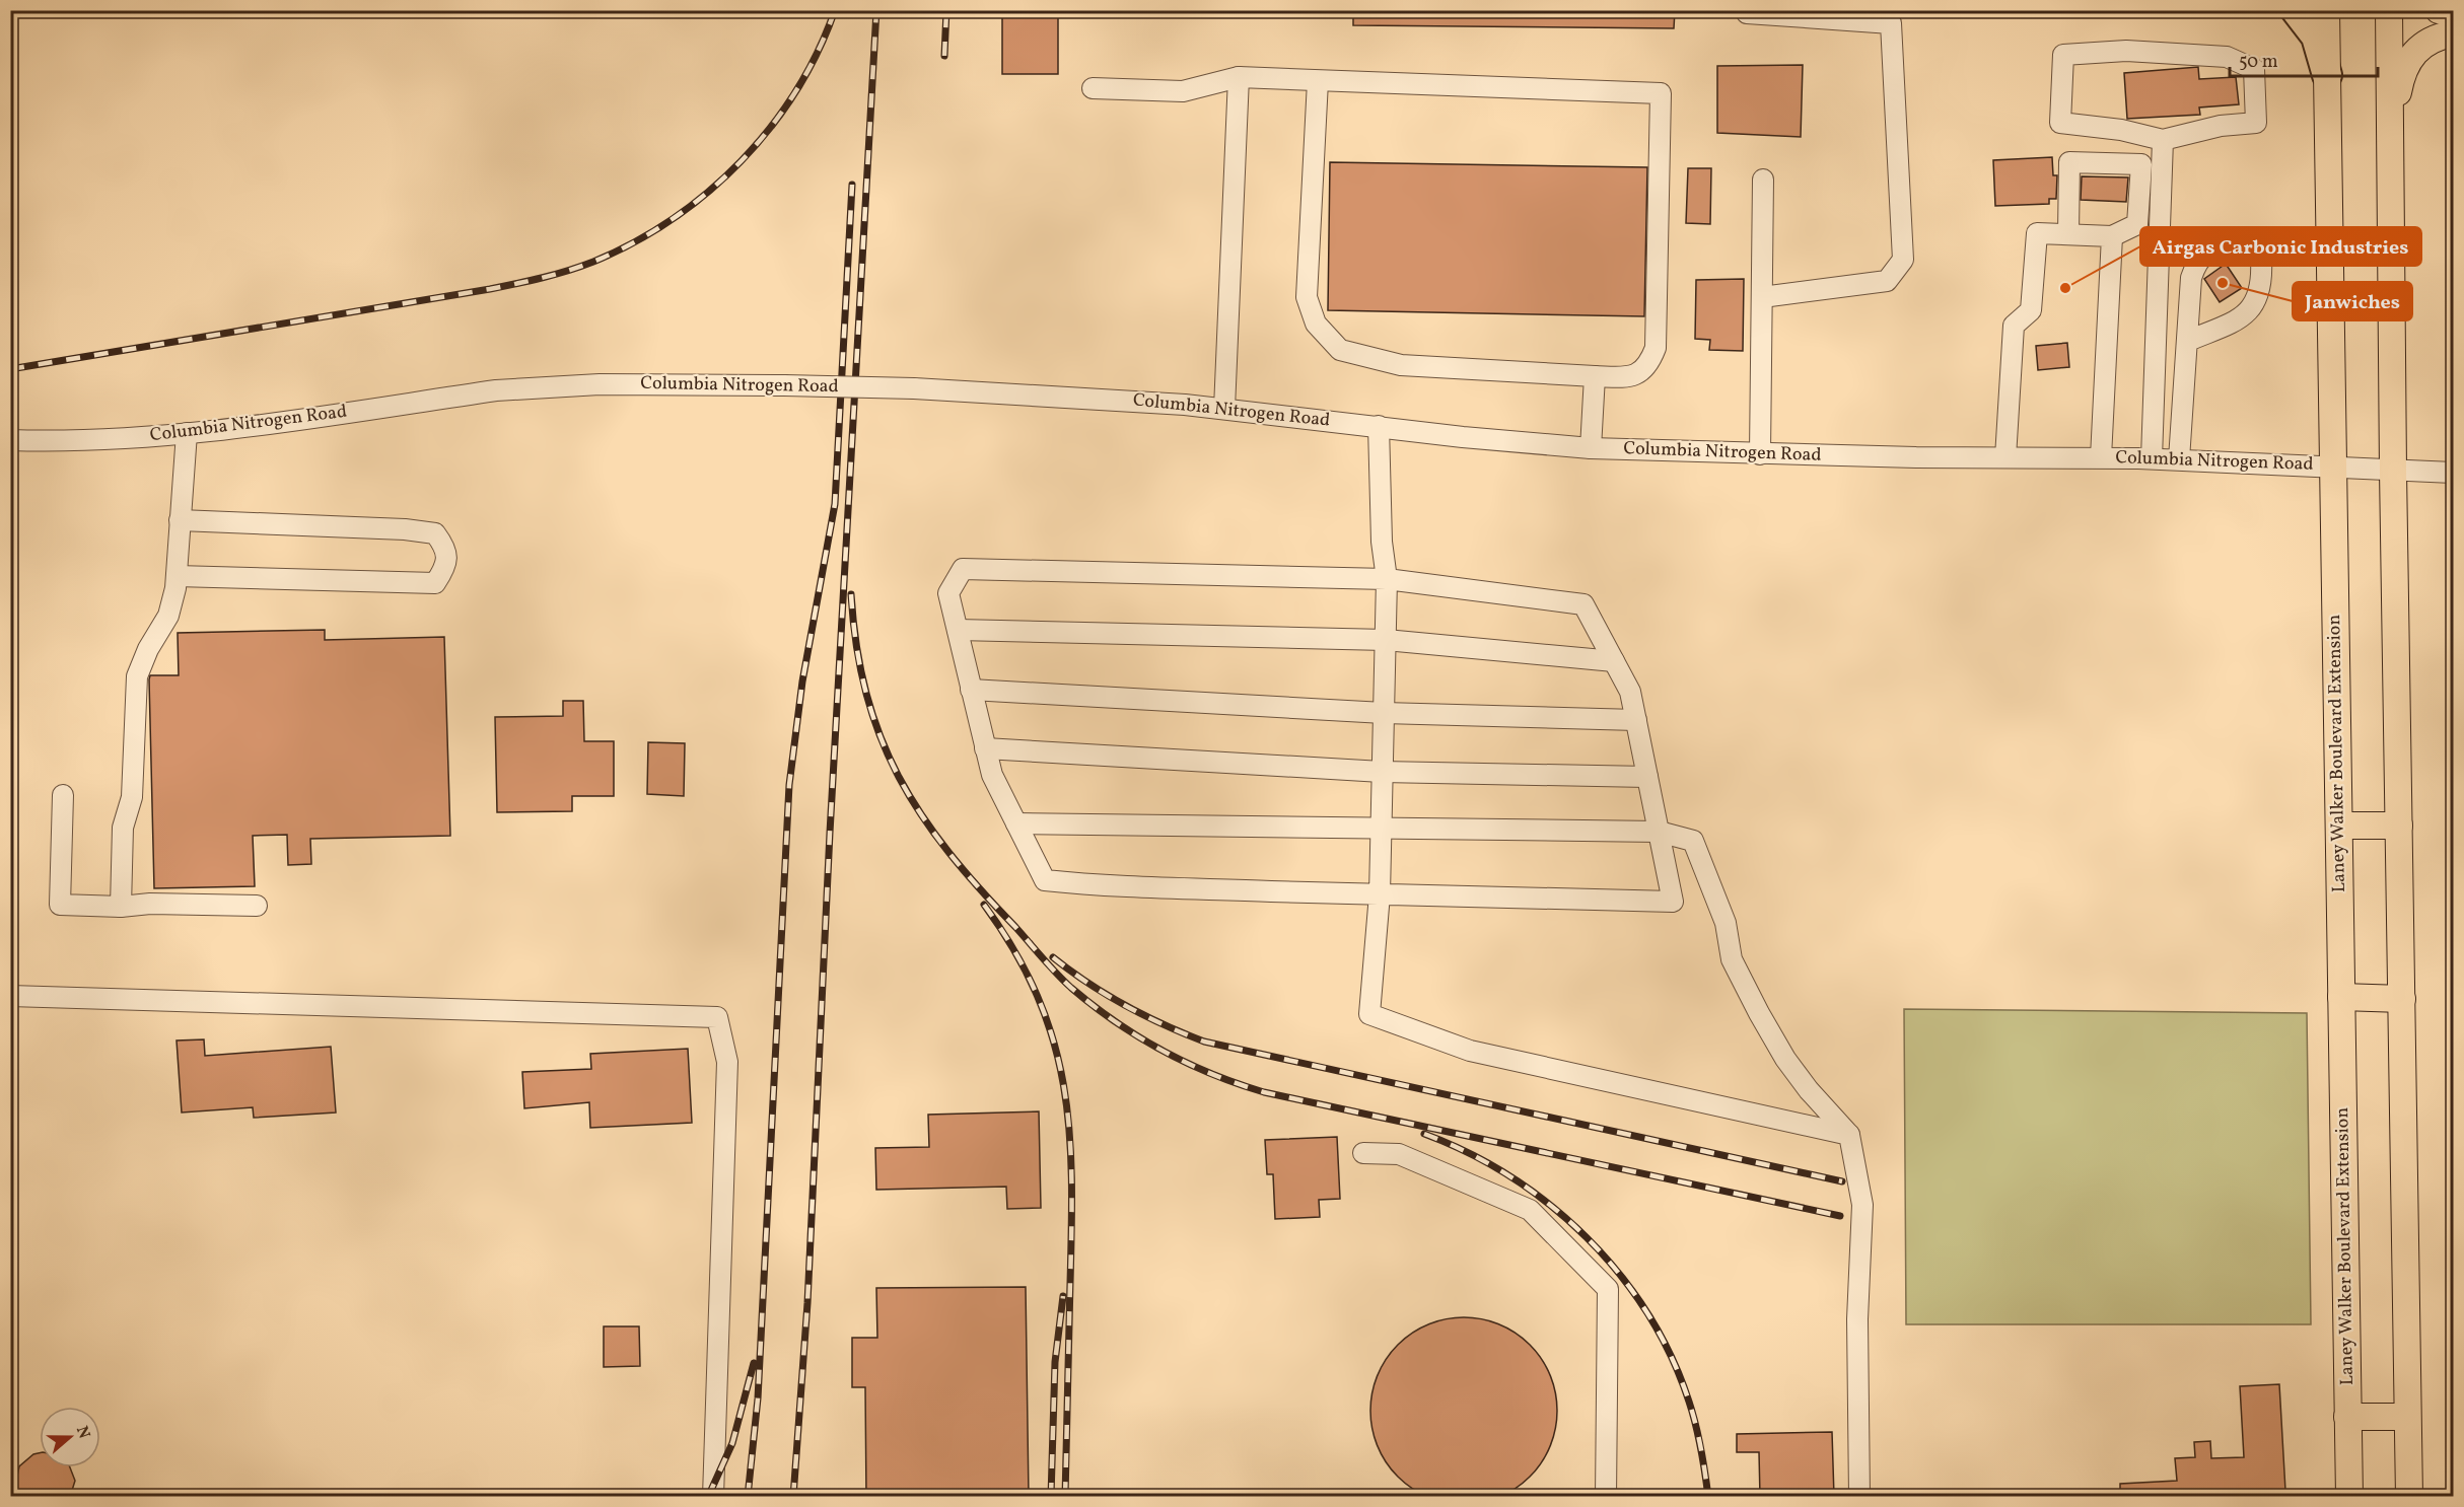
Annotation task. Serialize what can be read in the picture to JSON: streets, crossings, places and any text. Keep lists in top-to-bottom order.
{
  "streets": {
    "main road": ["Laney Walker Boulevard Extension"],
    "street": ["Columbia Nitrogen Road"]
  },
  "crossings": [
    ["Columbia Nitrogen Road", "Laney Walker Boulevard Extension"]
  ],
  "places": ["Janwiches", "Airgas Carbonic Industries"],
  "scale_bar": "50 m",
  "north": "right"
}
